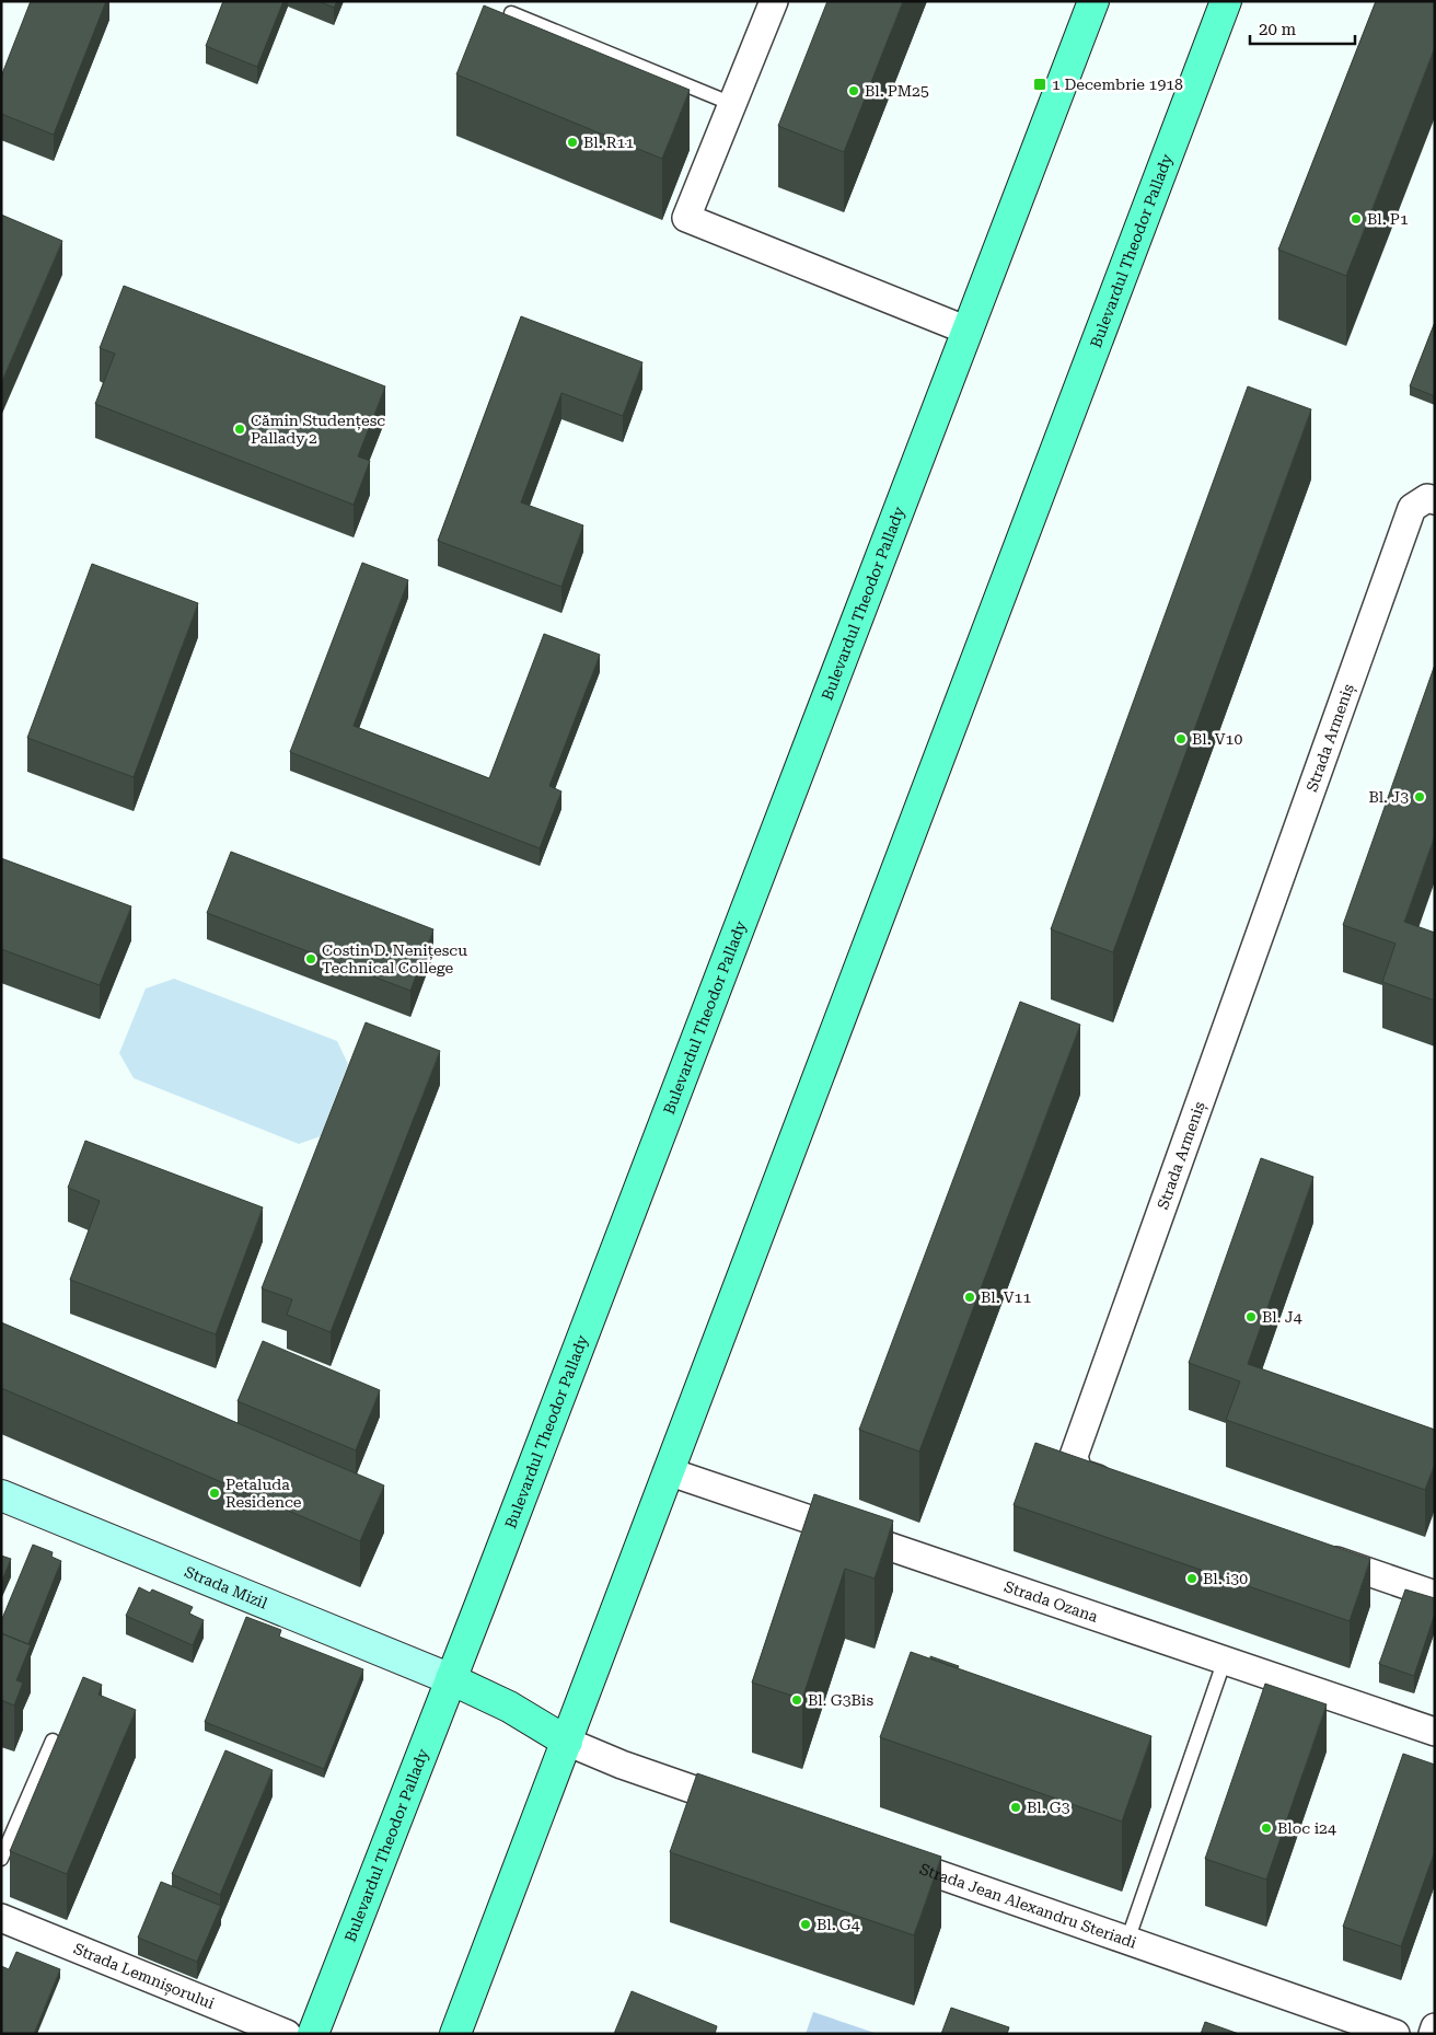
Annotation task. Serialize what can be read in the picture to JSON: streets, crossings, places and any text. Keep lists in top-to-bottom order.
{
  "streets": {
    "main road": ["Bulevardul Theodor Pallady"],
    "street": [
      "Strada Armeniș",
      "Strada Mizil",
      "Strada Ozana",
      "Strada Jean Alexandru Steriadi",
      "Strada Lemnișorului"
    ]
  },
  "crossings": [
    ["Bulevardul Theodor Pallady", "Strada Mizil"],
    ["Bulevardul Theodor Pallady", "Strada Ozana"]
  ],
  "places": {
    "transit": ["1 Decembrie 1918"],
    "other": [
      "Bl. PM25",
      "Bl. R11",
      "Bl. P1",
      "Cămin Studențesc Pallady 2",
      "Bl. V10",
      "Bl. J3",
      "Costin D. Nenițescu Technical College",
      "Bl. V11",
      "Bl. J4",
      "Petaluda Residence",
      "Bl. i30",
      "Bl. G3Bis",
      "Bl. G3",
      "Bloc i24",
      "Bl. G4"
    ]
  },
  "scale_bar": "20 m"
}
